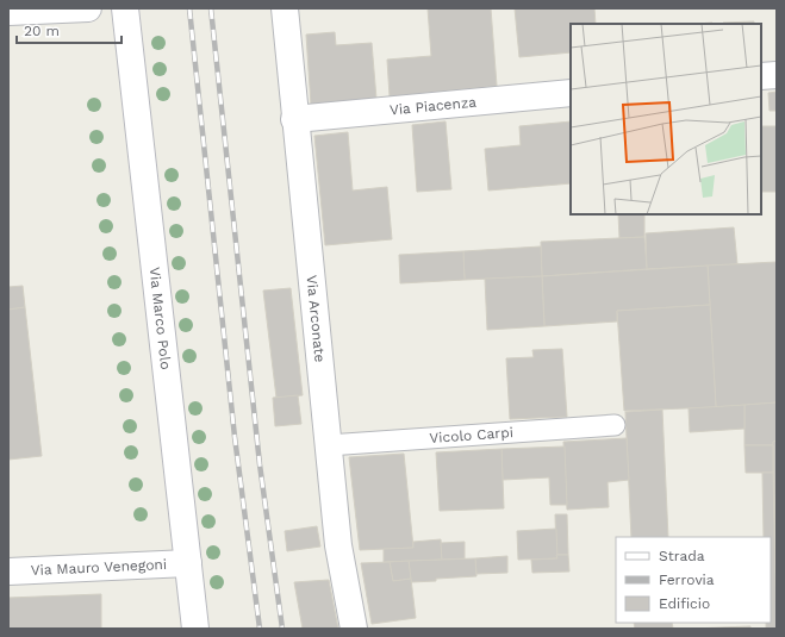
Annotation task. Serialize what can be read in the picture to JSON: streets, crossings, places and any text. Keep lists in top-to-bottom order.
{
  "streets": {
    "street": [
      "Via Piacenza",
      "Via Marco Polo",
      "Via Arconate",
      "Via Mauro Venegoni"
    ],
    "lane": ["Vicolo Carpi"]
  },
  "crossings": [
    ["Via Piacenza", "Via Arconate"],
    ["Via Marco Polo", "Via Mauro Venegoni"],
    ["Via Arconate", "Vicolo Carpi"]
  ],
  "legend": ["Strada", "Ferrovia", "Edificio"],
  "scale_bar": "20 m"
}
